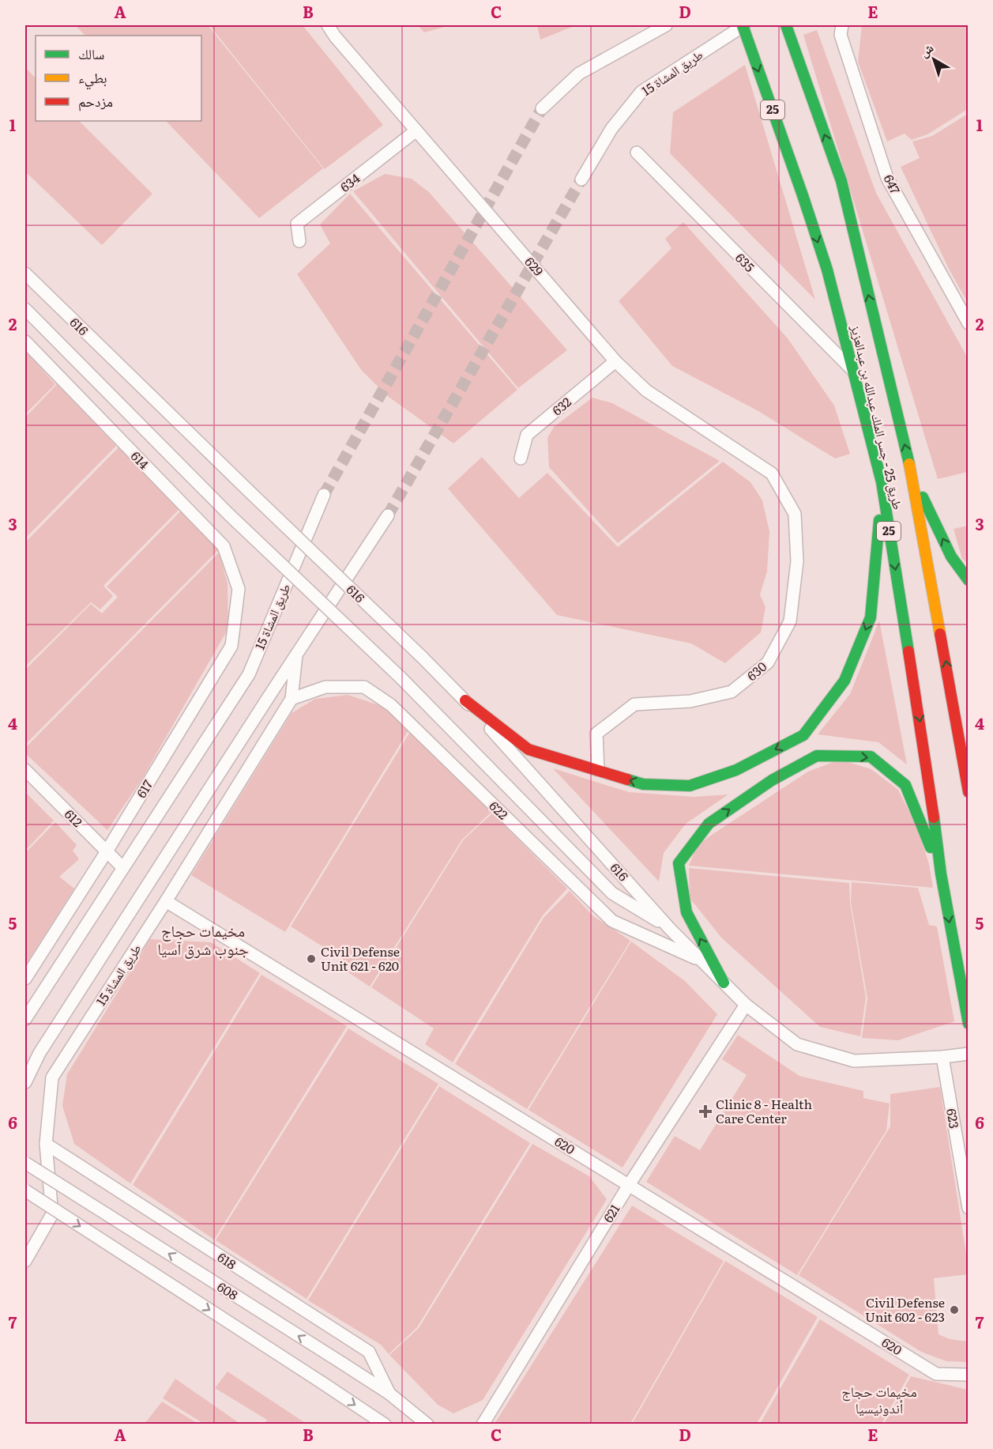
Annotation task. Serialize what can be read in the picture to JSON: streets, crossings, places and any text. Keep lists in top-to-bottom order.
{
  "streets": {
    "main road": ["25", "طريق 25 - جسر الملك عبدالله بن عبدالعزيز"],
    "street": [
      "طريق المشاة 15",
      "634",
      "647",
      "635",
      "629",
      "616",
      "632",
      "614",
      "630",
      "617",
      "622",
      "612",
      "623",
      "620",
      "621",
      "618",
      "608"
    ]
  },
  "crossings": [
    ["طريق المشاة 15", "طريق 25 - جسر الملك عبدالله بن عبدالعزيز"],
    ["طريق المشاة 15", "622"],
    ["طريق المشاة 15", "612"],
    ["طريق المشاة 15", "620"],
    ["طريق المشاة 15", "618"],
    ["634", "629"],
    ["635", "طريق 25 - جسر الملك عبدالله بن عبدالعزيز"],
    ["629", "632"],
    ["629", "630"],
    ["616", "622"],
    ["616", "623"],
    ["616", "621"],
    ["614", "617"],
    ["617", "612"],
    ["620", "621"],
    ["618", "608"]
  ],
  "districts": ["مخيمات حجاج جنوب شرق آسيا", "مخيمات حجاج أندونيسيا"],
  "places": {
    "other": ["Civil Defense Unit 621 - 620", "Civil Defense Unit 602 - 623"],
    "health": ["Clinic 8 - Health Care Center"]
  },
  "legend": ["سالك", "بطيء", "مزدحم"],
  "north": "top left",
  "grid": {
    "columns": [
      "A",
      "B",
      "C",
      "D",
      "E"
    ],
    "rows": [
      "1",
      "2",
      "3",
      "4",
      "5",
      "6",
      "7"
    ]
  }
}
